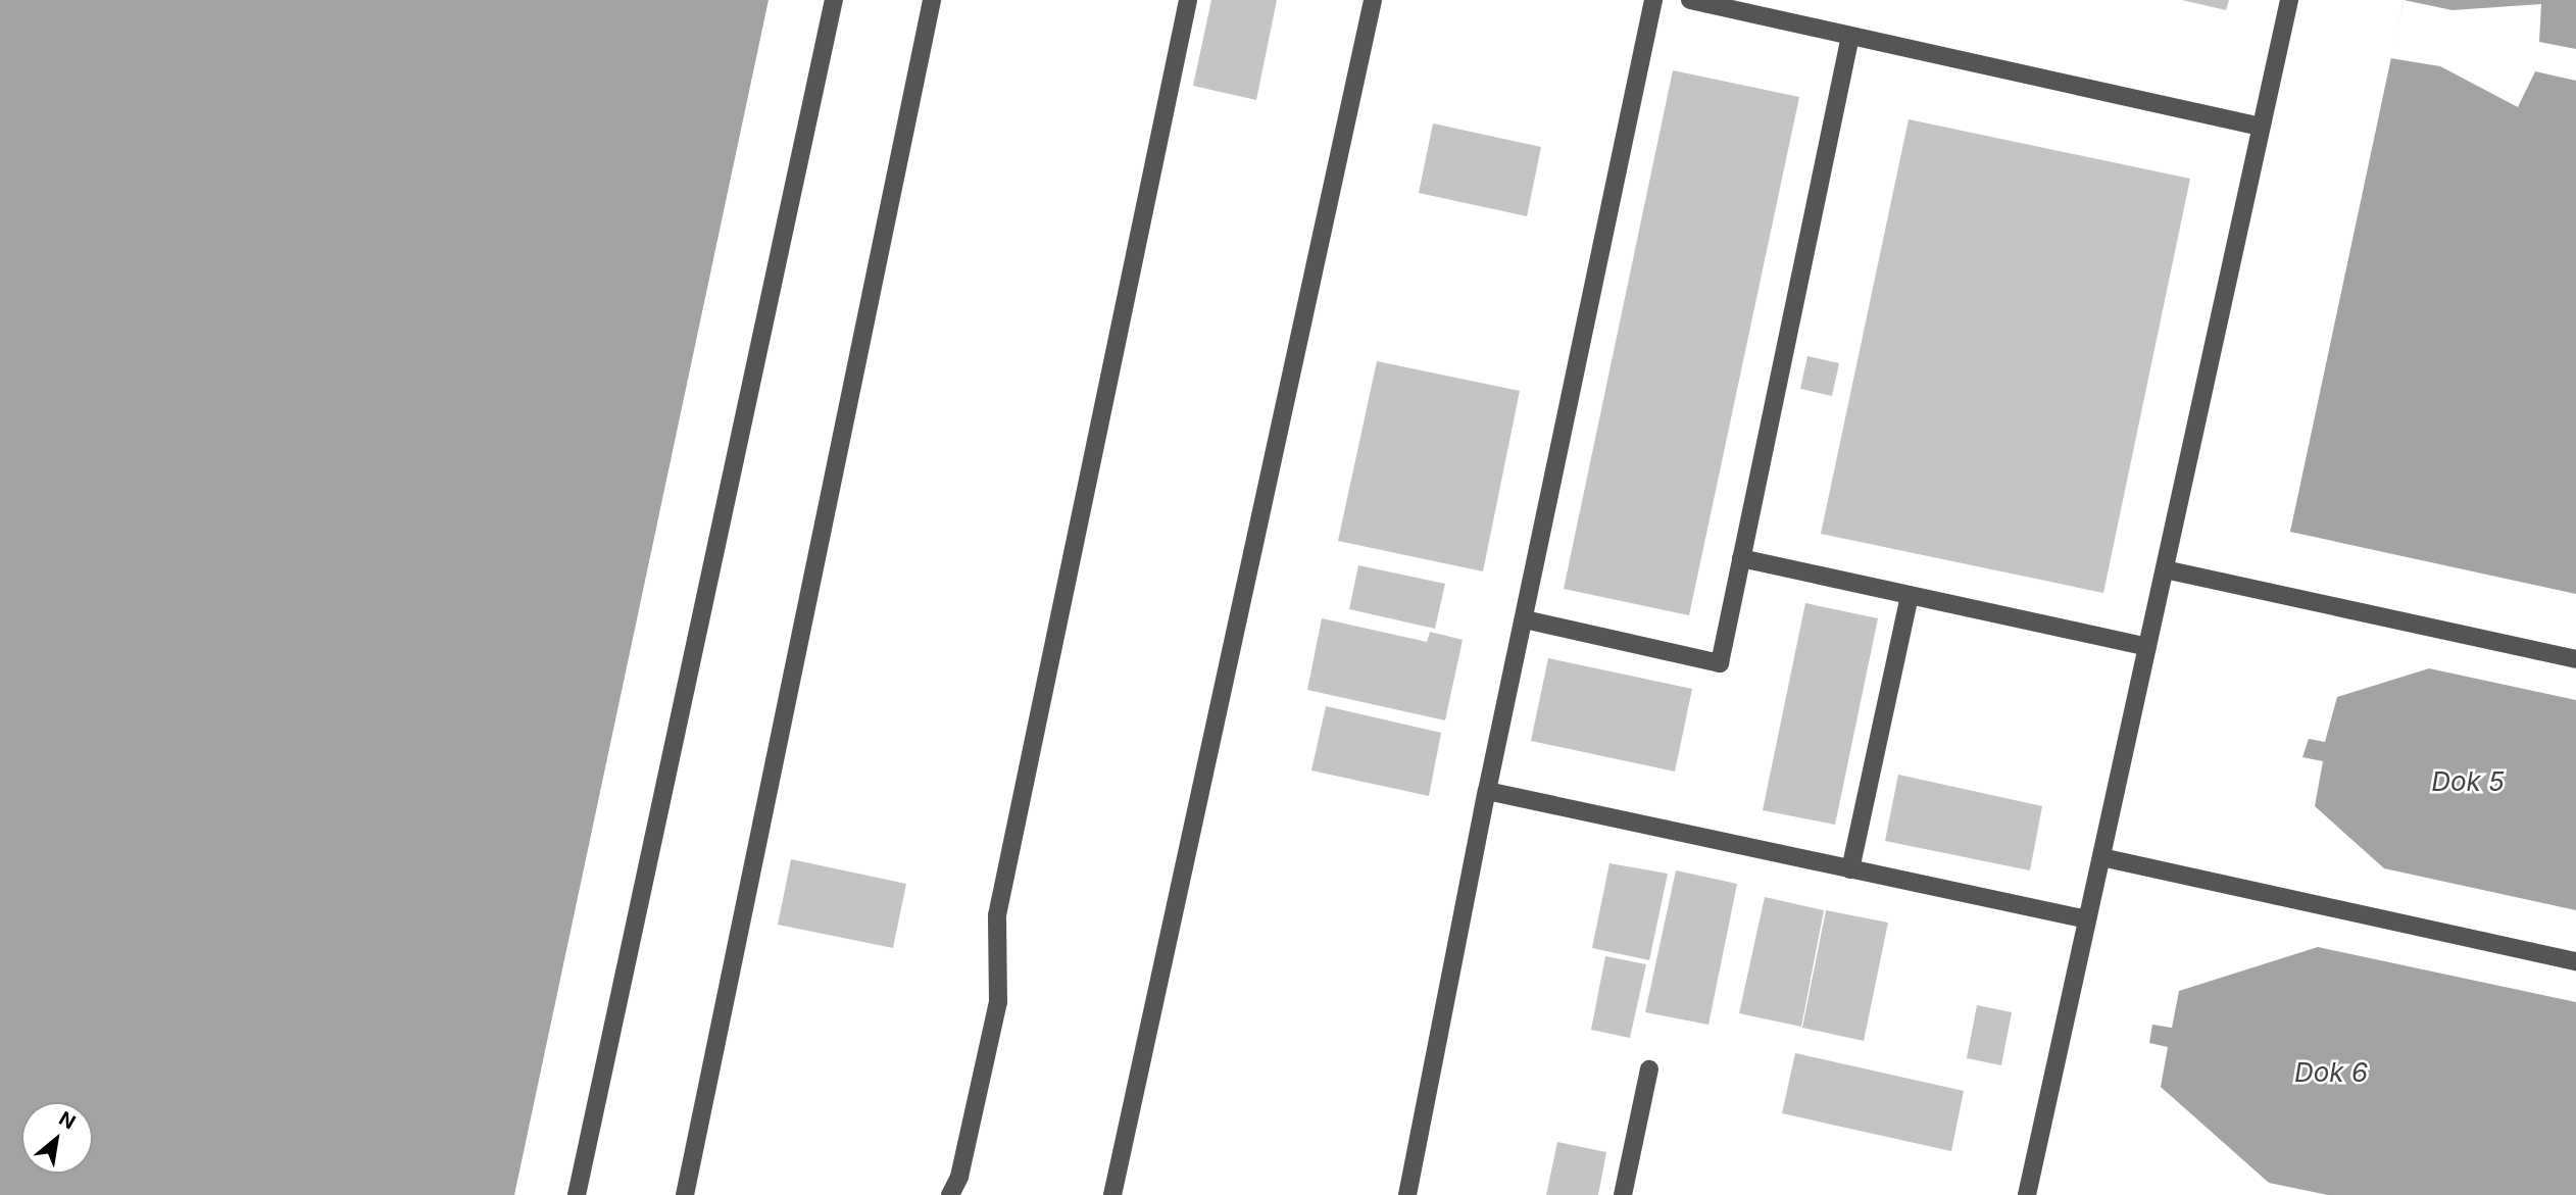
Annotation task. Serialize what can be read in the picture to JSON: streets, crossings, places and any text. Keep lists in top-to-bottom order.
{
  "water": ["Dok 5", "Dok 6"],
  "north": "top right"
}
